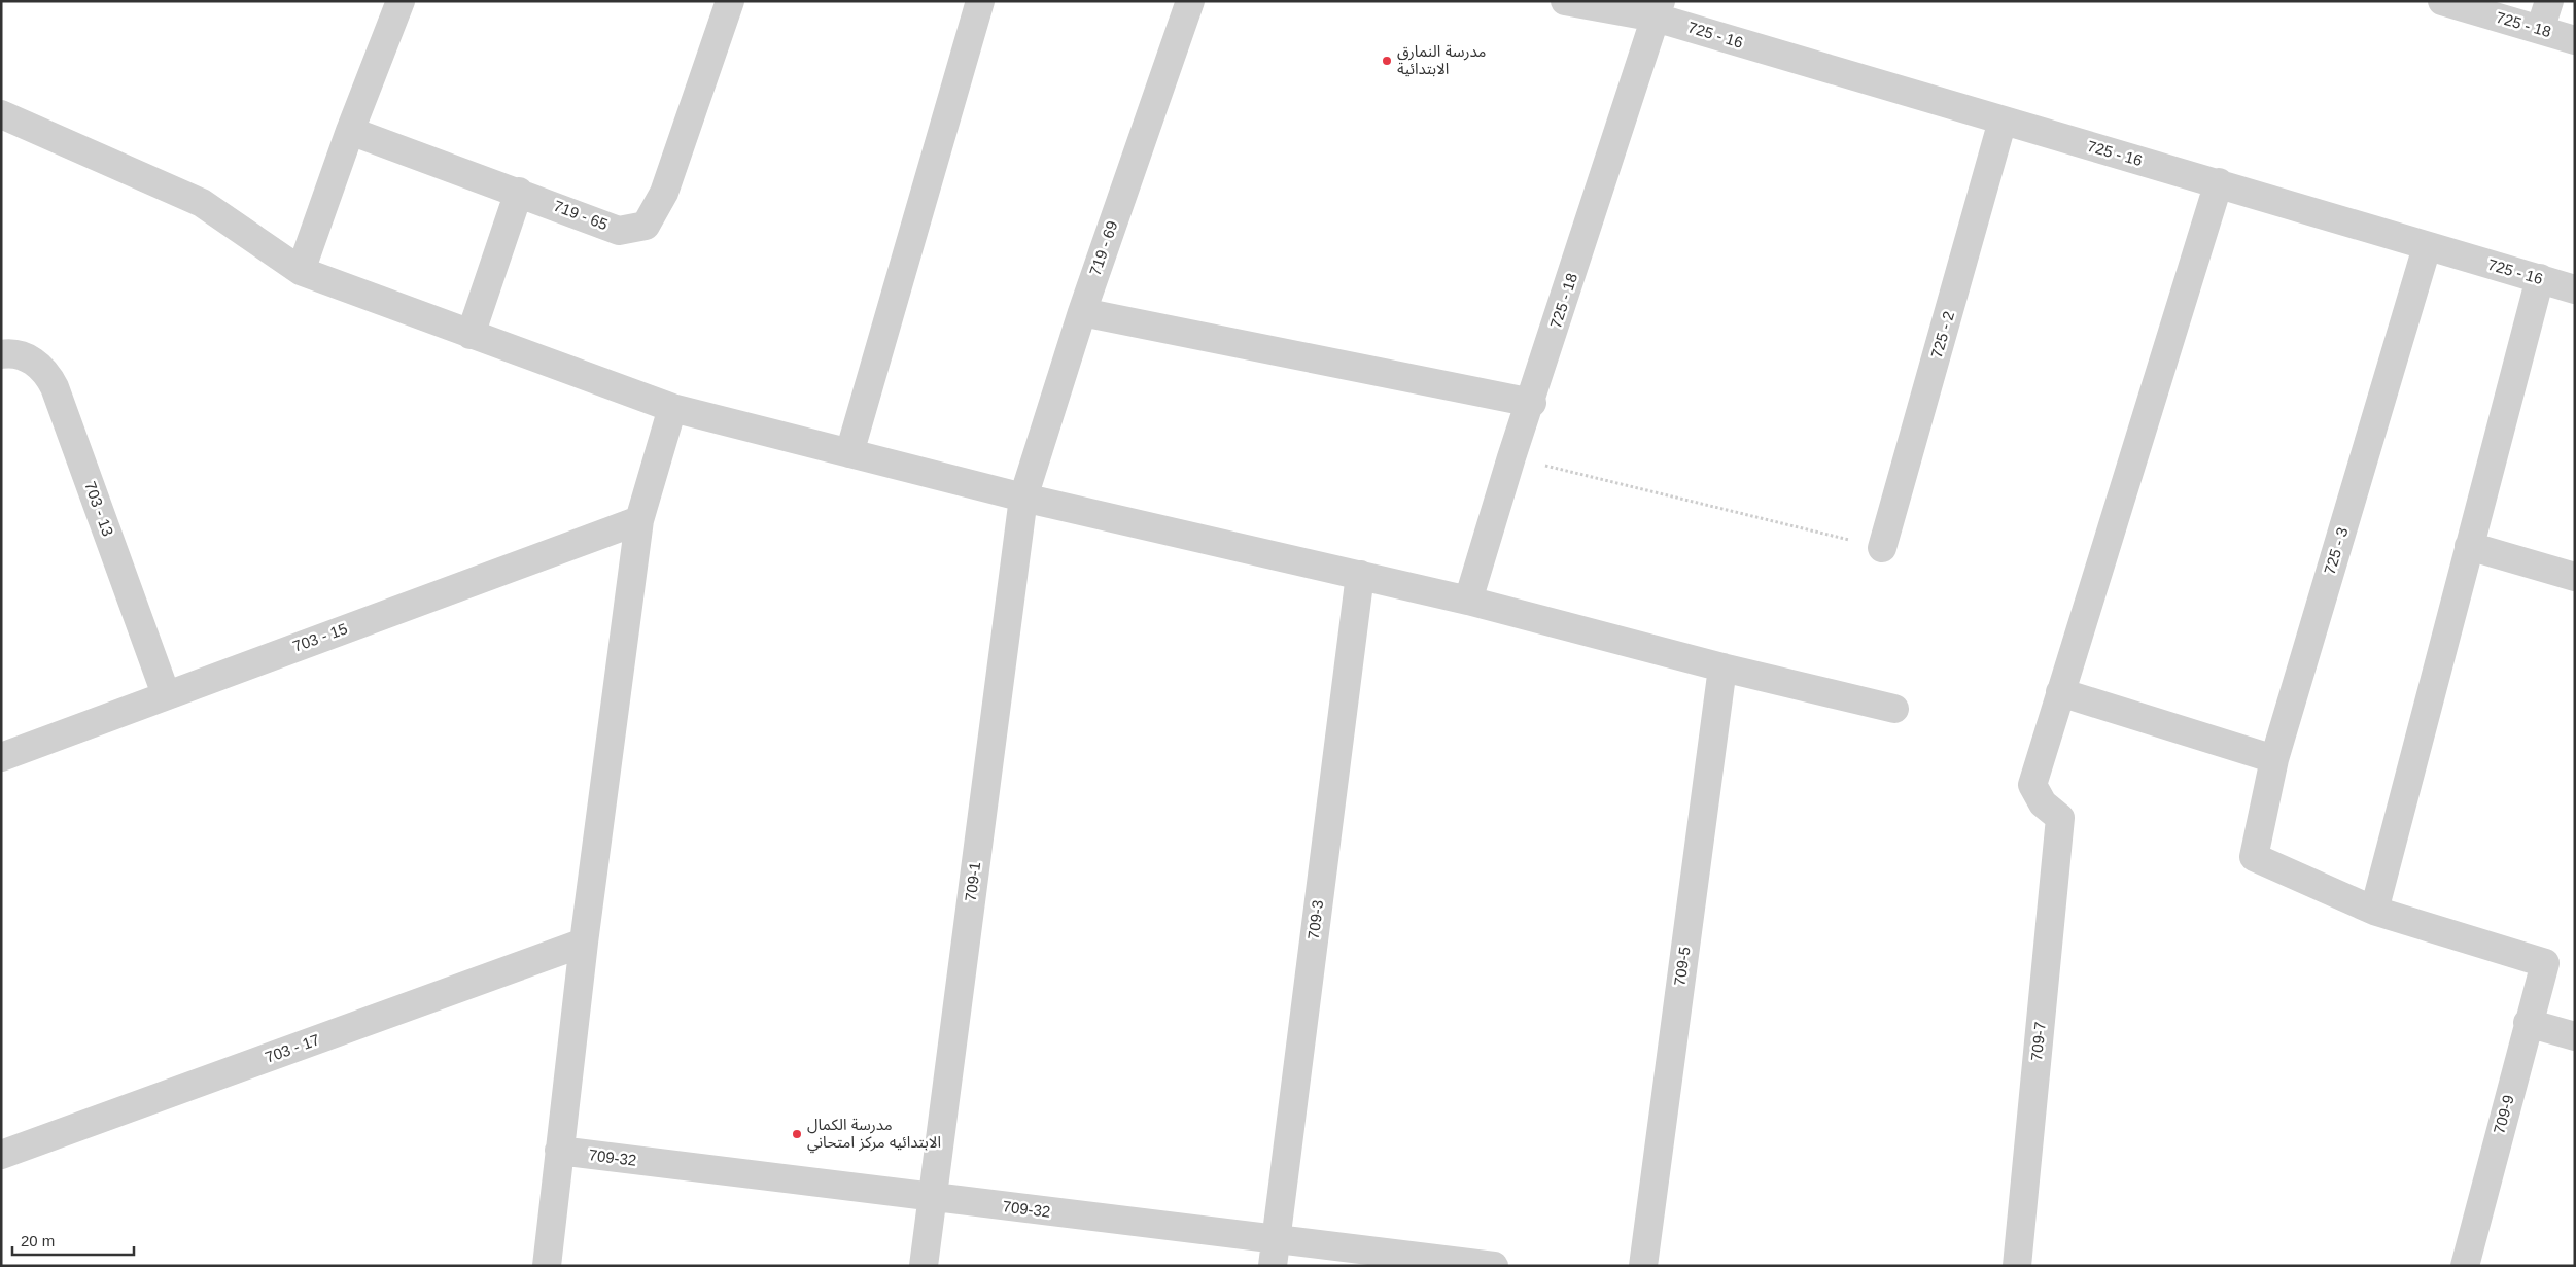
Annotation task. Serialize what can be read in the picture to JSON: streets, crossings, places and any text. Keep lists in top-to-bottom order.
{
  "streets": {
    "street": [
      "725 - 18",
      "725 - 16",
      "719 - 65",
      "719 - 69",
      "725 - 2",
      "703 - 13",
      "725 - 3",
      "703 - 15",
      "709-1",
      "709-3",
      "709-5",
      "709-7",
      "703 - 17",
      "709-9",
      "709-32"
    ]
  },
  "crossings": [
    ["725 - 18", "725 - 16"],
    ["725 - 16", "725 - 2"],
    ["725 - 16", "725 - 3"],
    ["719 - 69", "709-1"],
    ["703 - 13", "703 - 15"],
    ["725 - 3", "709-9"],
    ["709-1", "709-32"],
    ["709-3", "709-32"]
  ],
  "places": ["مدرسة النمارق الابتدائية", "مدرسة الكمال الابتدائيه مركز امتحاني"],
  "scale_bar": "20 m"
}
